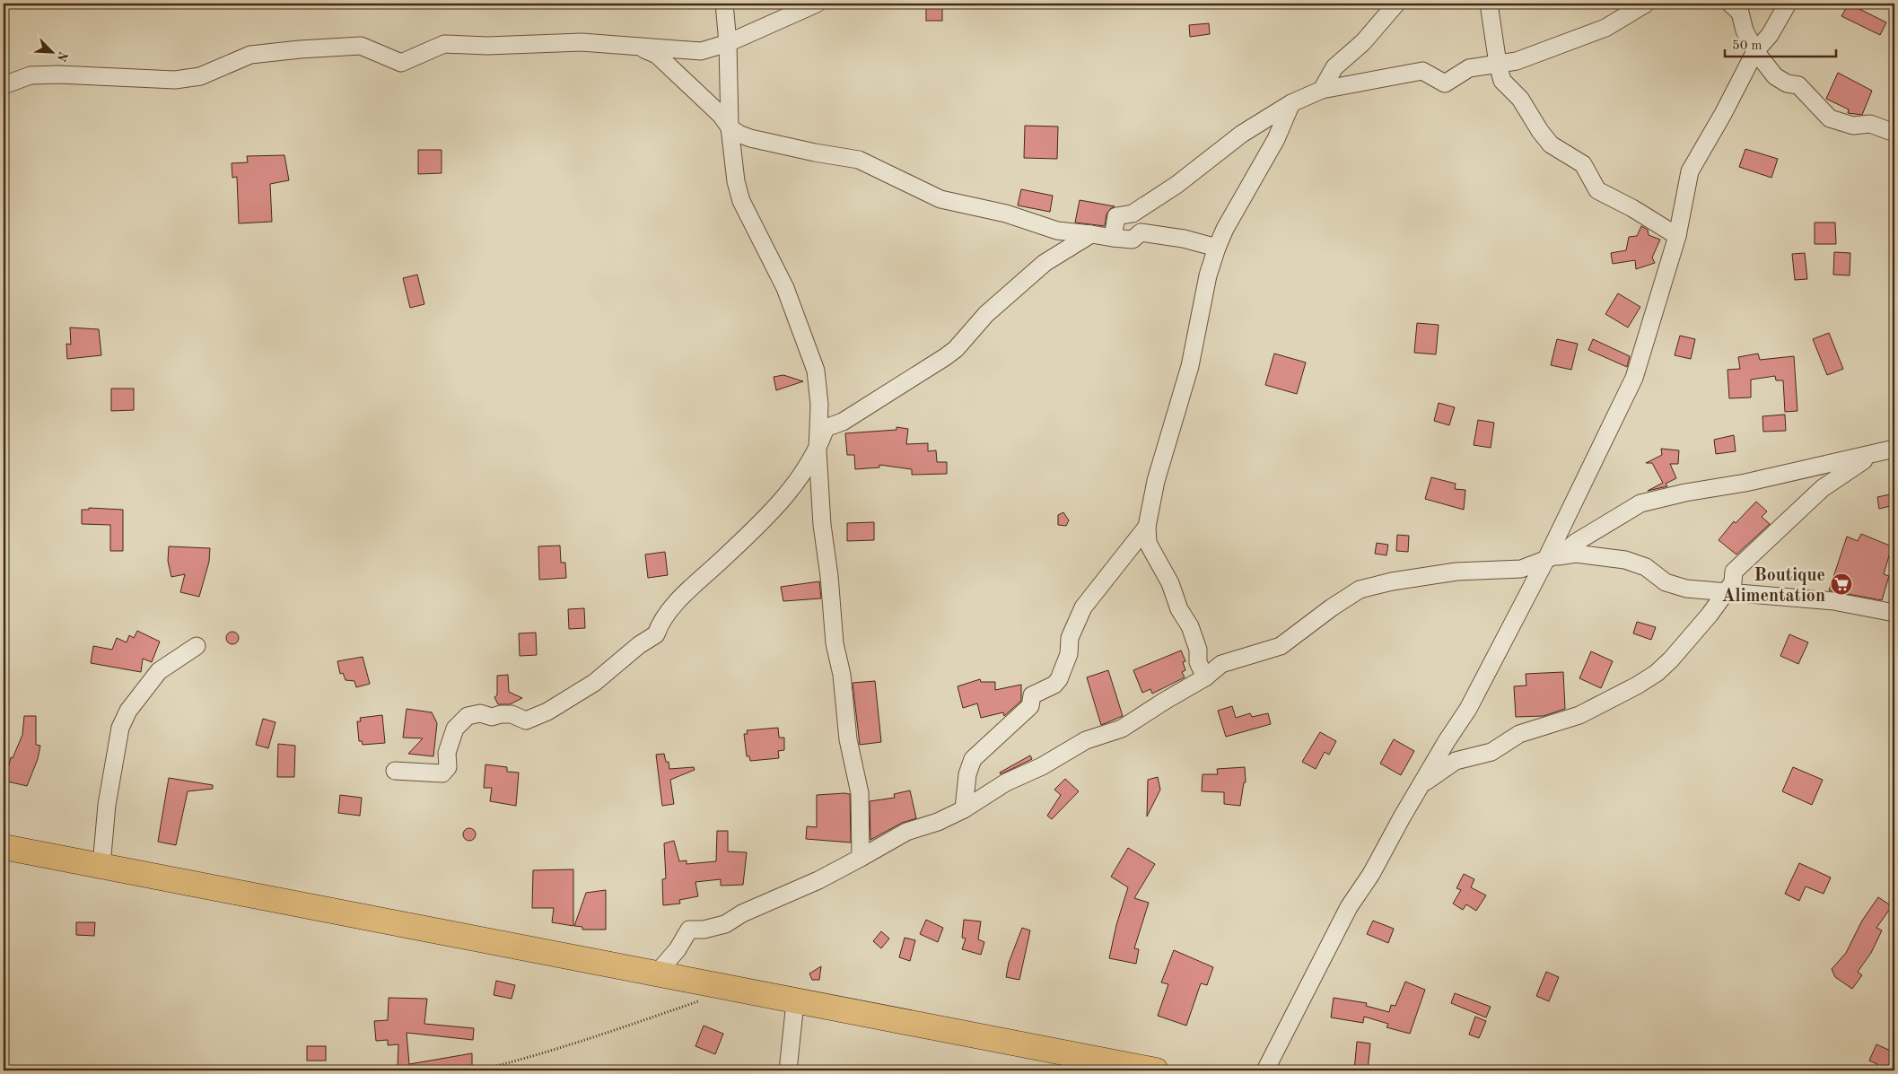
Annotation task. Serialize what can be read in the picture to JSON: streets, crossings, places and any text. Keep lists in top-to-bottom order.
{
  "places": {
    "supermarket": ["Boutique Alimentation"]
  },
  "scale_bar": "50 m",
  "north": "bottom right"
}
